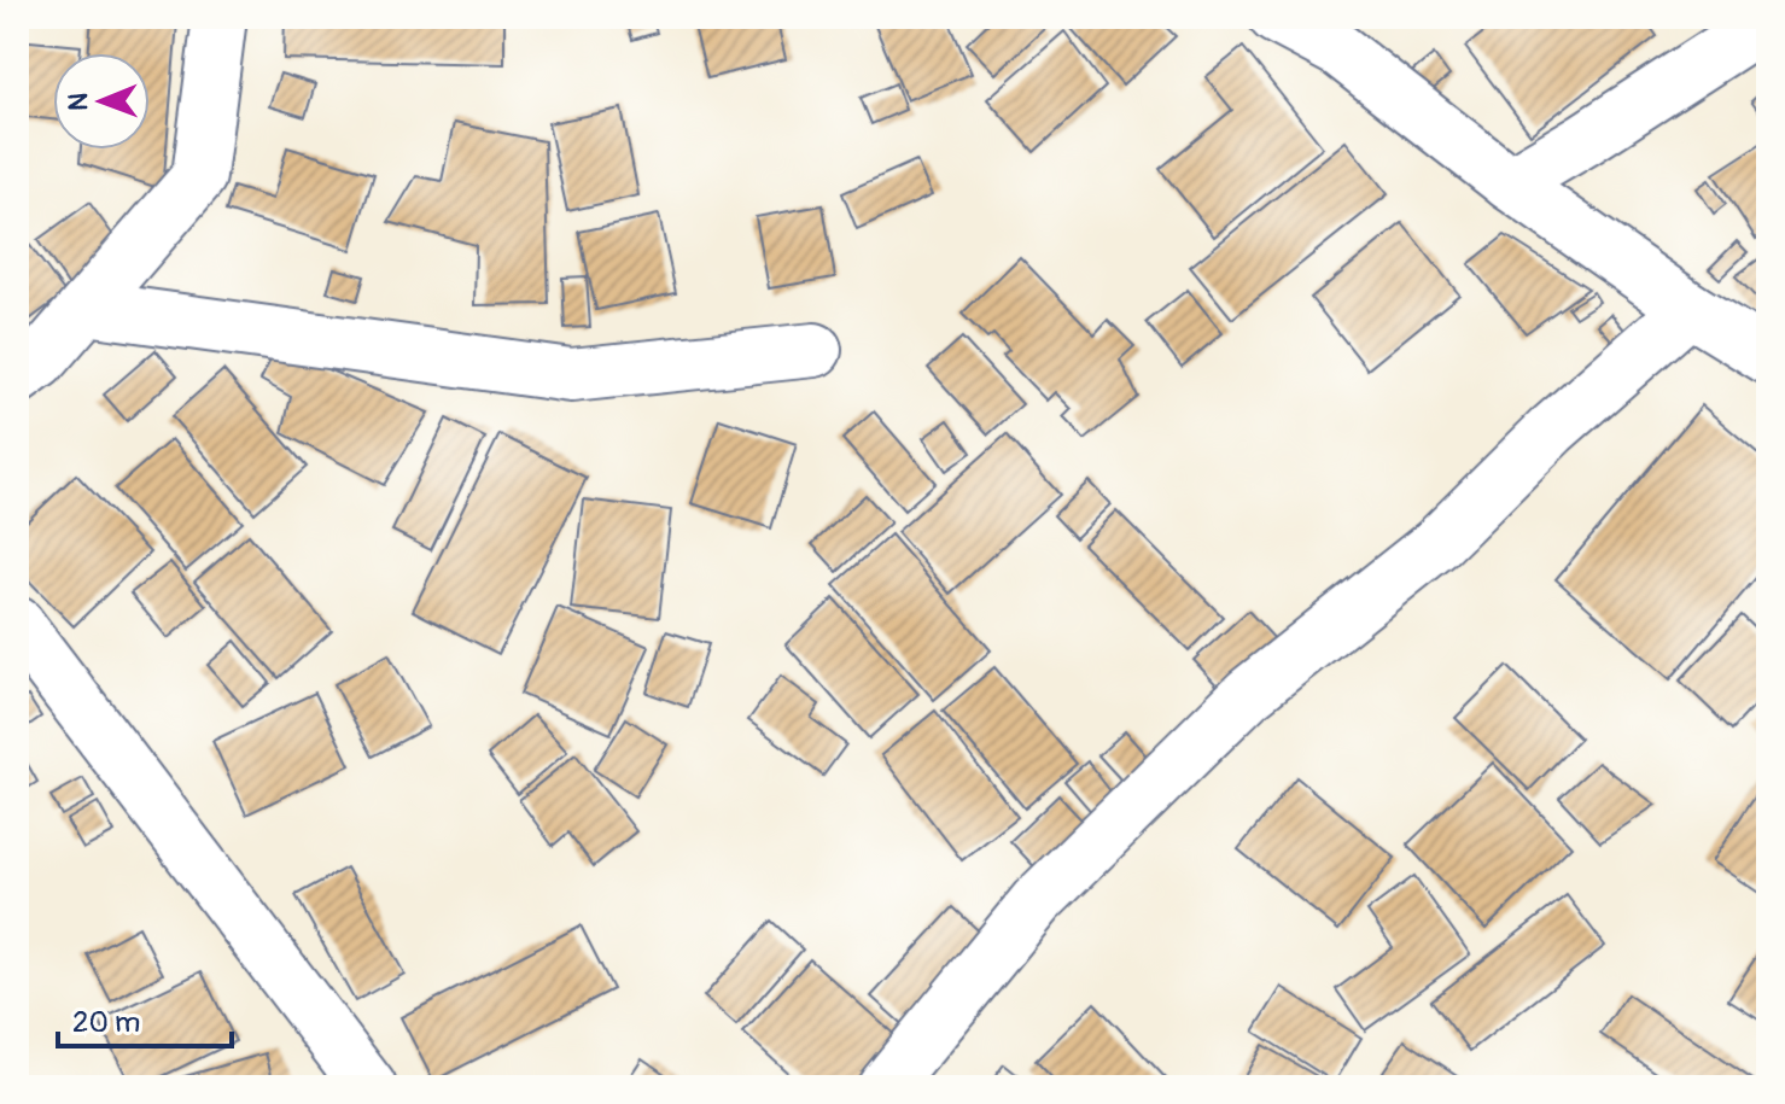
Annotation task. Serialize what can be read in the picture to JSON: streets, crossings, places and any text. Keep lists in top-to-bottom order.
{
  "scale_bar": "20 m",
  "north": "left"
}
